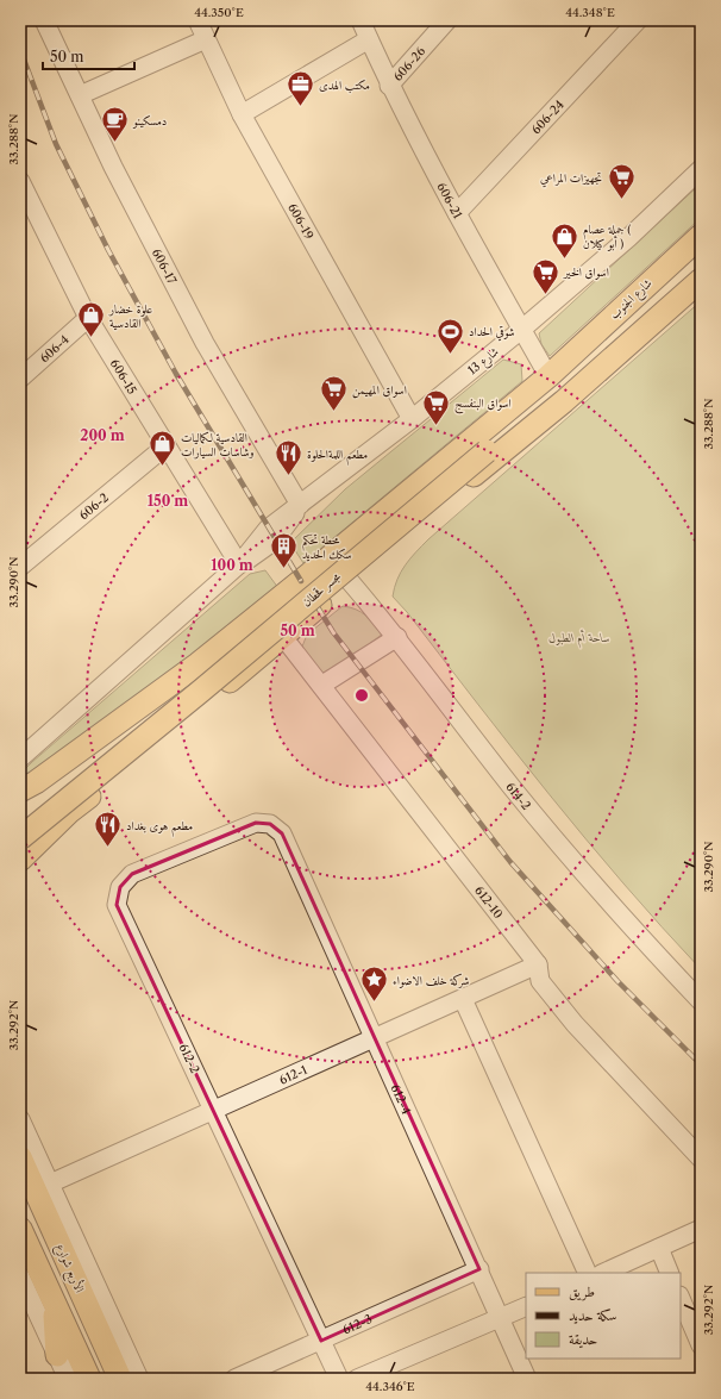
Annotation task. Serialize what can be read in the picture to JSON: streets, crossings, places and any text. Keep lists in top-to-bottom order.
{
  "streets": {
    "main road": ["شارع الجنوب", "مجسر قحطان", "الأربع شوارع"],
    "street": [
      "606-26",
      "606-24",
      "606-21",
      "606-19",
      "606-17",
      "606-4",
      "شارع 13",
      "606-15",
      "606-2",
      "614-2",
      "612-10",
      "612-2",
      "612-1",
      "612-4",
      "612-3"
    ]
  },
  "crossings": [
    ["606-26", "606-21"],
    ["606-24", "606-21"],
    ["606-21", "شارع الجنوب"],
    ["606-21", "شارع 13"],
    ["606-21", "مجسر قحطان"],
    ["606-19", "شارع 13"],
    ["606-17", "شارع 13"],
    ["شارع الجنوب", "مجسر قحطان"],
    ["606-4", "606-15"],
    ["606-15", "606-2"],
    ["612-10", "612-1"],
    ["612-2", "612-1"],
    ["612-2", "612-4"],
    ["612-2", "612-3"],
    ["612-1", "612-4"],
    ["612-4", "612-3"]
  ],
  "parks": ["ساحة أم الطبول"],
  "places": {
    "office": ["مكتب الهدى"],
    "cafe": ["دمسكينو"],
    "supermarket": [
      "تجهيزات المراعي",
      "اسواق الخير",
      "اسواق المهيمن",
      "اسواق البنفسج"
    ],
    "shop": ["جملة عصام ( أبو كيلان )", "علوة خضار القادسية", "القادسية لكماليات وشاسات السيارات"],
    "sports": ["شوقي الحداد"],
    "restaurant": ["مطعم اللمةالحلوة", "مطعم هوى بغداد"],
    "building": ["محطة تحكم سكك الحديد"],
    "place": ["شركة خلف الاضواء"]
  },
  "legend": ["طريق", "سكة حديد", "حديقة"],
  "scale_bar": "50 m",
  "coordinates": [
    "44.350°E",
    "44.348°E",
    "33.288°N",
    "33.290°N",
    "33.292°N",
    "44.346°E"
  ],
  "rings": [
    "200 m",
    "150 m",
    "100 m",
    "50 m"
  ]
}
